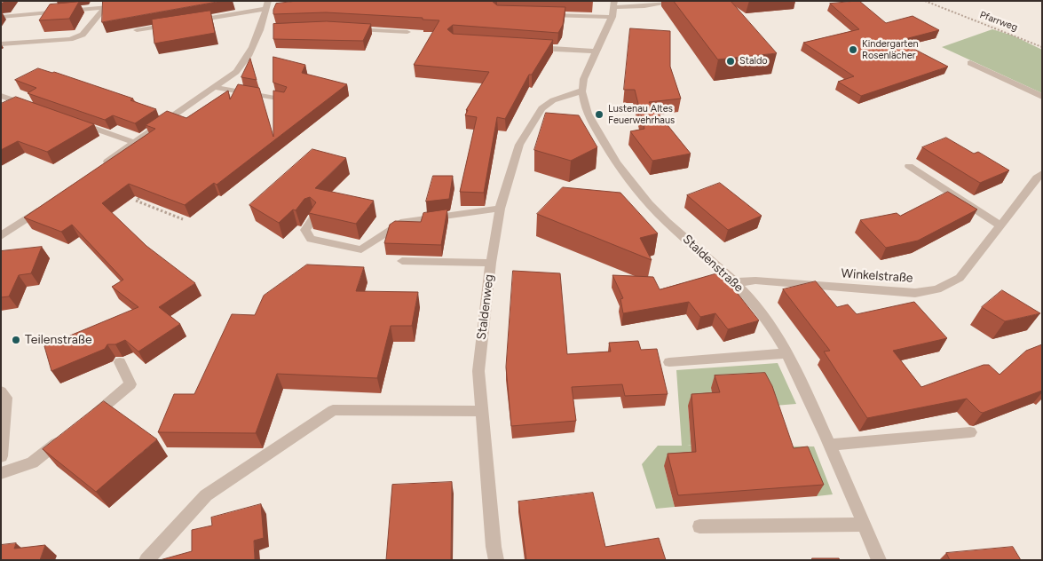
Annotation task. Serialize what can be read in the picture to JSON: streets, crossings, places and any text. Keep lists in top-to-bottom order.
{
  "streets": {
    "street": ["Staldenstraße", "Winkelstraße", "Staldenweg"],
    "path": ["Pfarrweg"]
  },
  "crossings": [
    ["Staldenstraße", "Winkelstraße"],
    ["Staldenstraße", "Staldenweg"]
  ],
  "places": [
    "Kindergarten Rosenlächer",
    "Staldo",
    "Lustenau Altes Feuerwehrhaus",
    "Teilenstraße"
  ]
}
